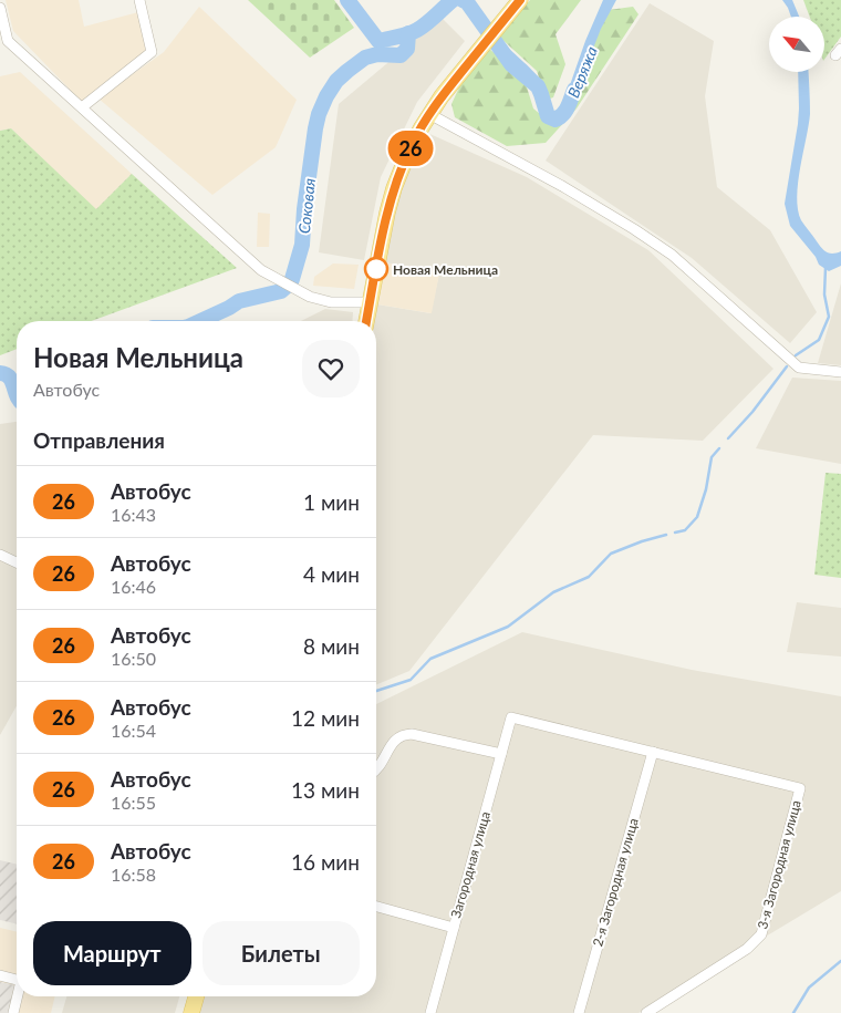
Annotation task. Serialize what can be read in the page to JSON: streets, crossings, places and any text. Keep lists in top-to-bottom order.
{
  "streets": {
    "street": ["Загородная улица", "3-я Загородная улица", "2-я Загородная улица"]
  },
  "crossings": [
    ["Загородная улица", "3-я Загородная улица"],
    ["Загородная улица", "2-я Загородная улица"],
    ["3-я Загородная улица", "2-я Загородная улица"]
  ],
  "water": ["Веряжа", "Соковая"],
  "places": ["Новая Мельница"],
  "lines": ["bus line 26"],
  "north": "top left",
  "page": {
    "on_map": "26",
    "heading": [
      ["Новая Мельница", "Автобус"],
      "Отправления"
    ],
    "list": [
      {
        "mark": "26",
        "name": "Автобус",
        "note": "16:43",
        "value": "1 мин"
      },
      {
        "mark": "26",
        "name": "Автобус",
        "note": "16:46",
        "value": "4 мин"
      },
      {
        "mark": "26",
        "name": "Автобус",
        "note": "16:50",
        "value": "8 мин"
      },
      {
        "mark": "26",
        "name": "Автобус",
        "note": "16:54",
        "value": "12 мин"
      },
      {
        "mark": "26",
        "name": "Автобус",
        "note": "16:55",
        "value": "13 мин"
      },
      {
        "mark": "26",
        "name": "Автобус",
        "note": "16:58",
        "value": "16 мин"
      }
    ],
    "buttons": ["Маршрут", "Билеты"]
  }
}
